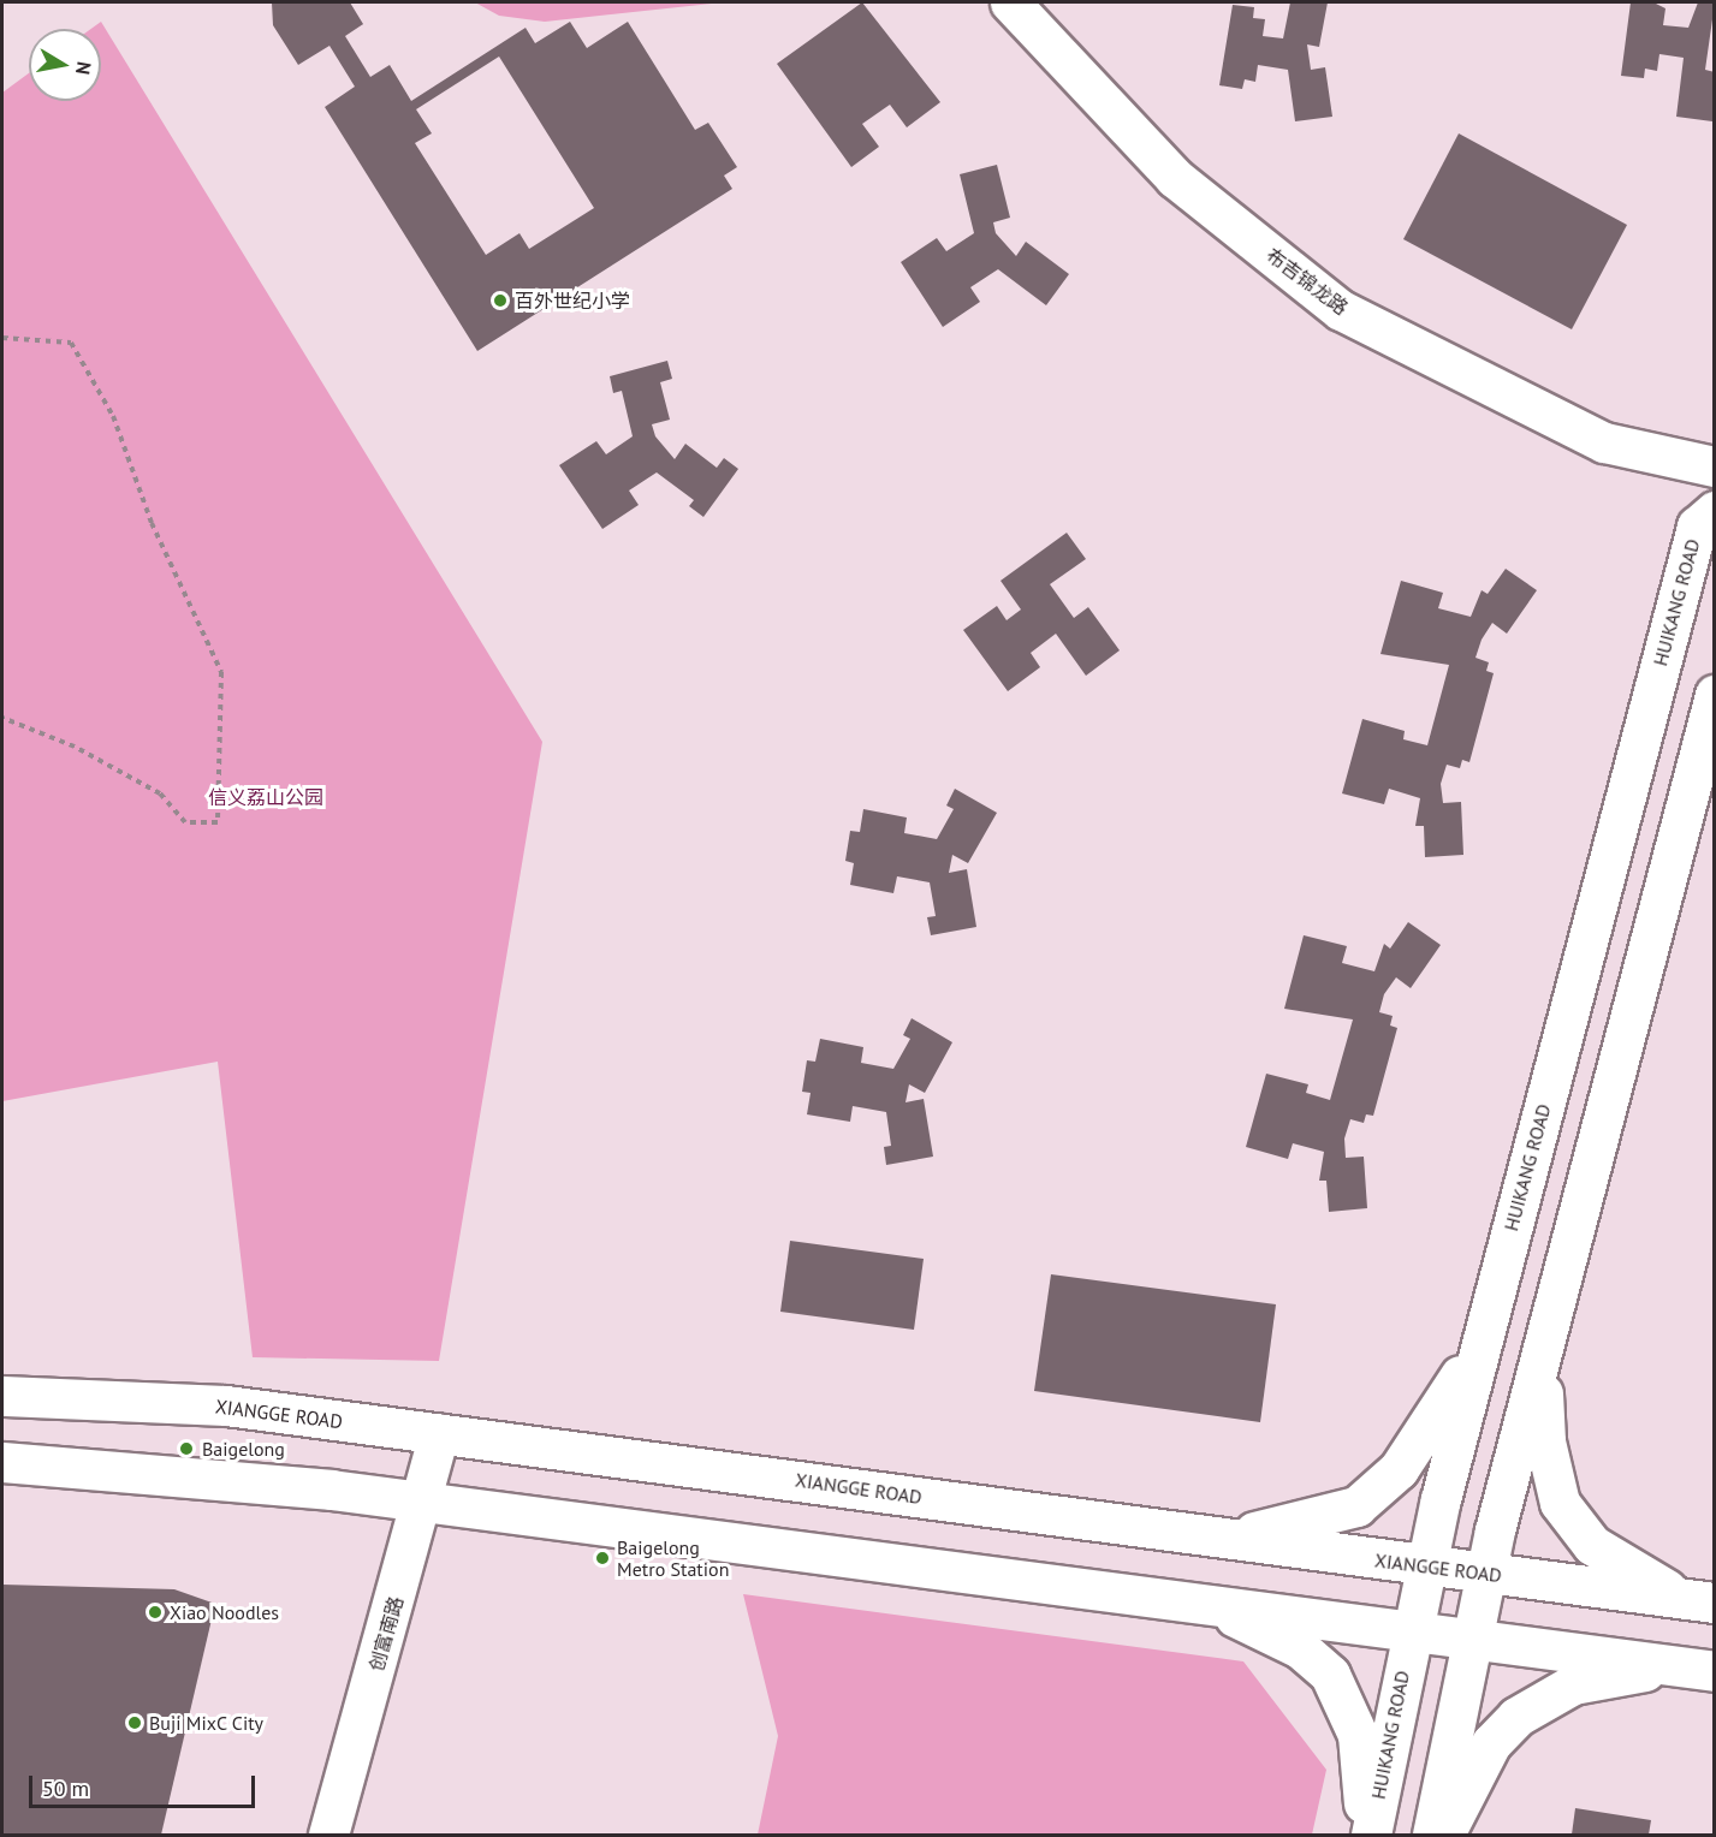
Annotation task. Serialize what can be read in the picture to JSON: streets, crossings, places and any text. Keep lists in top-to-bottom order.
{
  "streets": {
    "street": [
      "布吉锦龙路",
      "HUIKANG ROAD",
      "XIANGGE ROAD",
      "创富南路"
    ]
  },
  "crossings": [
    ["HUIKANG ROAD", "XIANGGE ROAD"],
    ["XIANGGE ROAD", "创富南路"]
  ],
  "parks": ["信义荔山公园"],
  "places": [
    "百外世纪小学",
    "Baigelong",
    "Baigelong Metro Station",
    "Xiao Noodles",
    "Buji MixC City"
  ],
  "scale_bar": "50 m",
  "north": "right"
}
